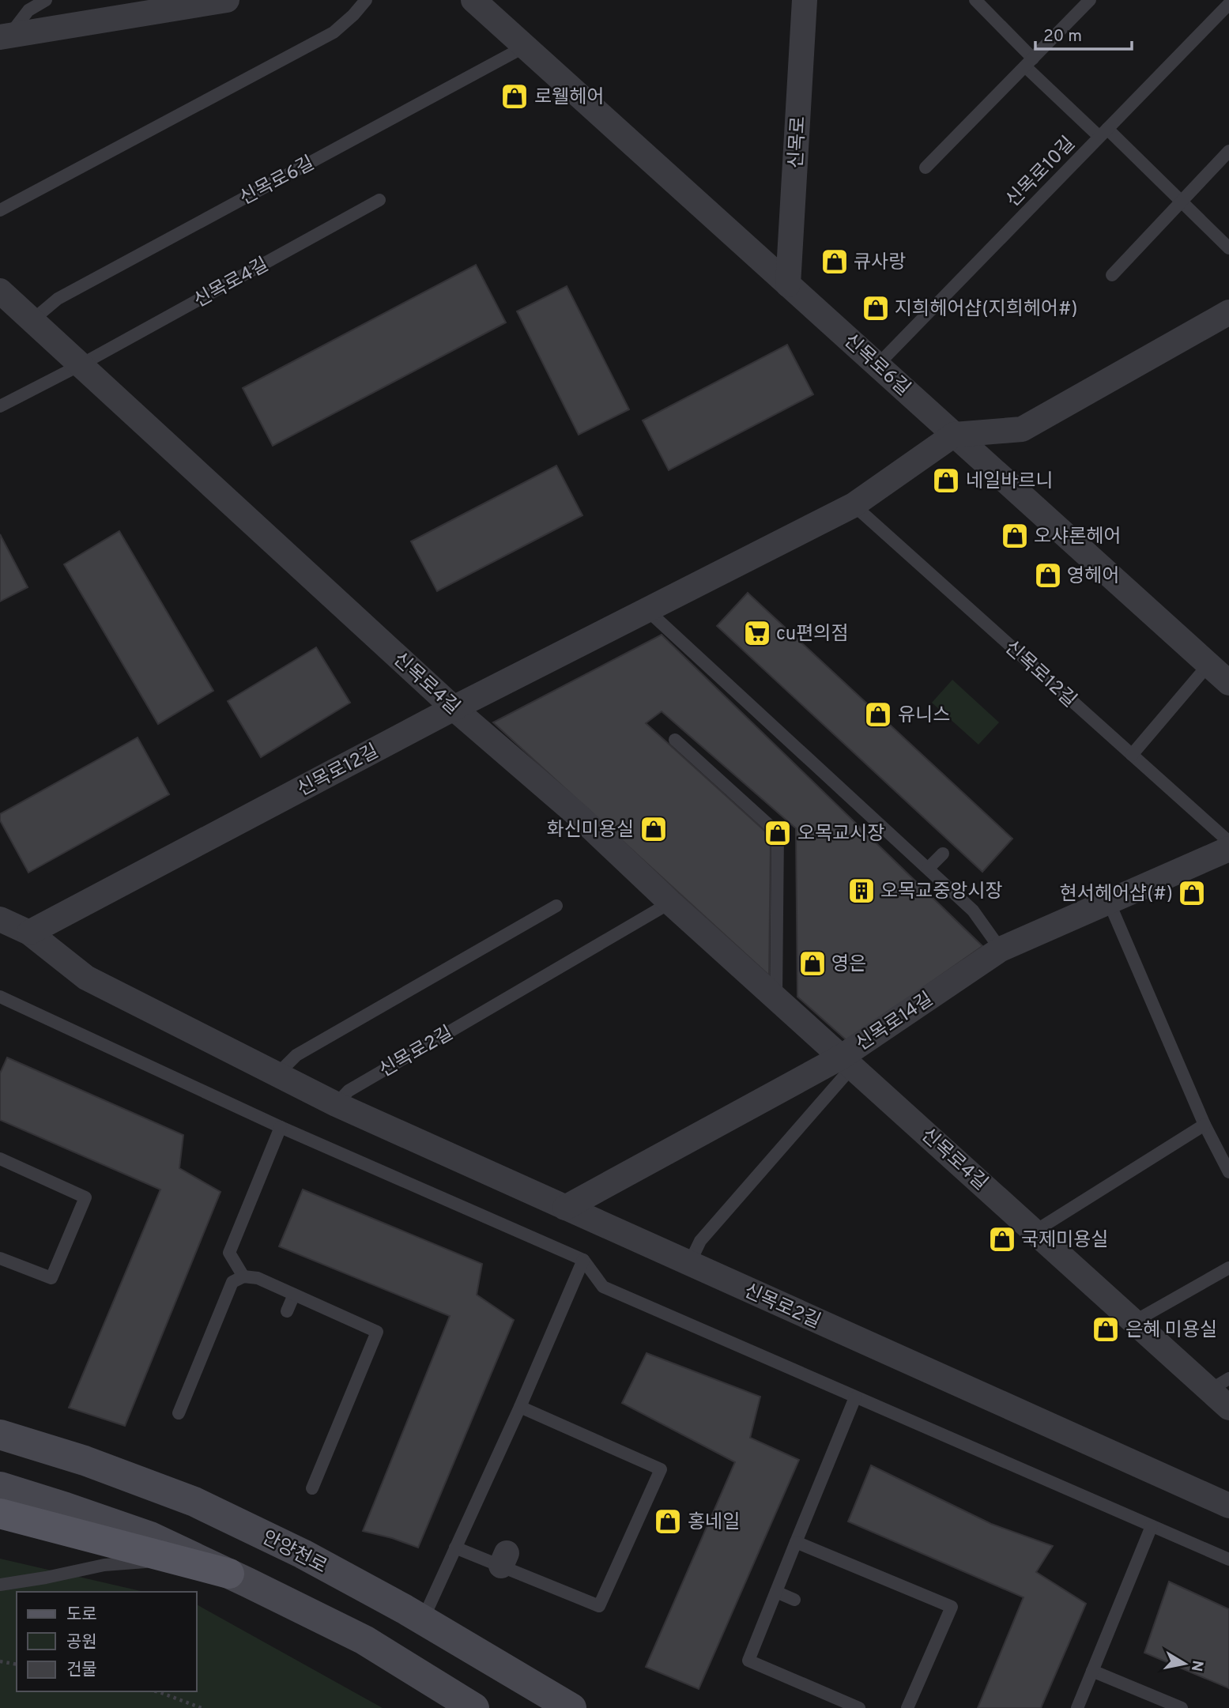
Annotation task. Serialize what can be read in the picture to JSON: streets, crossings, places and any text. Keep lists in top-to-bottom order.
{
  "streets": {
    "main road": ["안양천로"],
    "street": [
      "신목로",
      "신목로6길",
      "신목로4길",
      "신목로12길",
      "신목로14길",
      "신목로2길"
    ],
    "lane": ["신목로10길"]
  },
  "crossings": [
    ["신목로", "신목로6길"],
    ["신목로10길", "신목로6길"],
    ["신목로6길", "신목로4길"],
    ["신목로6길", "신목로12길"],
    ["신목로4길", "신목로12길"],
    ["신목로4길", "신목로14길"],
    ["신목로4길", "신목로2길"],
    ["신목로12길", "신목로2길"],
    ["신목로14길", "신목로2길"]
  ],
  "places": {
    "shop": [
      "로웰헤어",
      "큐사랑",
      "지희헤어샵(지희헤어#)",
      "네일바르니",
      "오샤론헤어",
      "영헤어",
      "유니스",
      "화신미용실",
      "오목교시장",
      "현서헤어샵(#)",
      "영은",
      "국제미용실",
      "은혜 미용실",
      "홍네일"
    ],
    "supermarket": ["cu편의점"],
    "building": ["오목교중앙시장"]
  },
  "legend": ["도로", "공원", "건물"],
  "scale_bar": "20 m",
  "north": "right"
}
